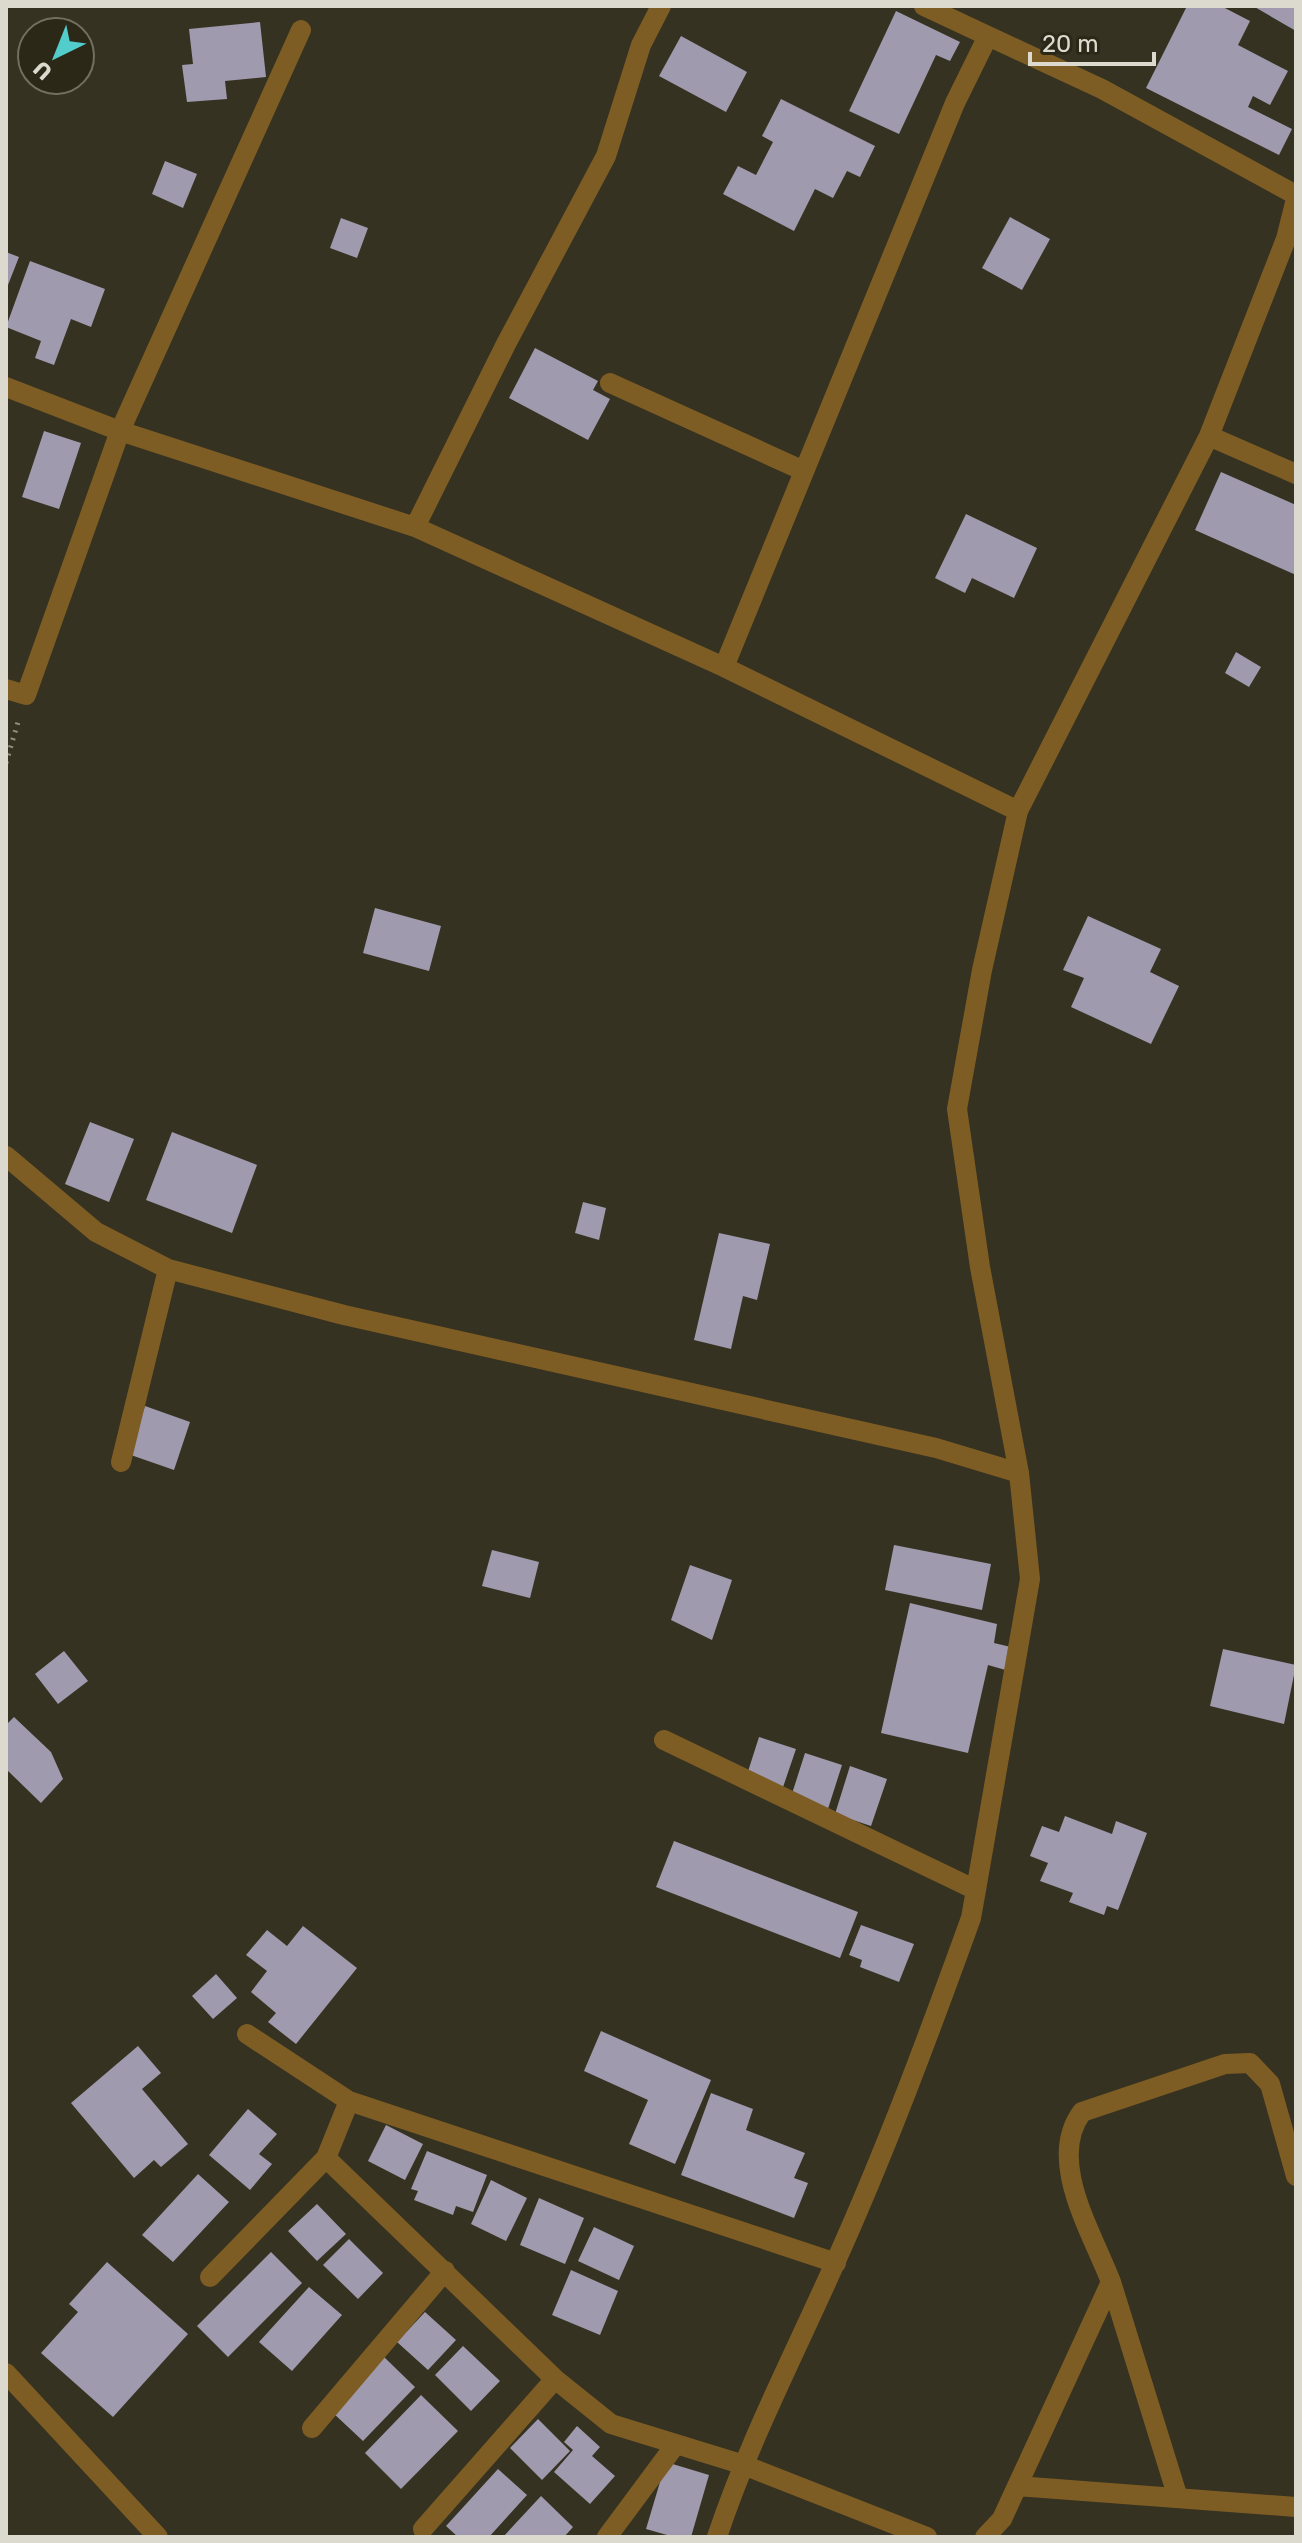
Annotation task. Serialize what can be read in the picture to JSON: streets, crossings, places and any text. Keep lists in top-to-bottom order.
{
  "scale_bar": "20 m",
  "north": "bottom left"
}
